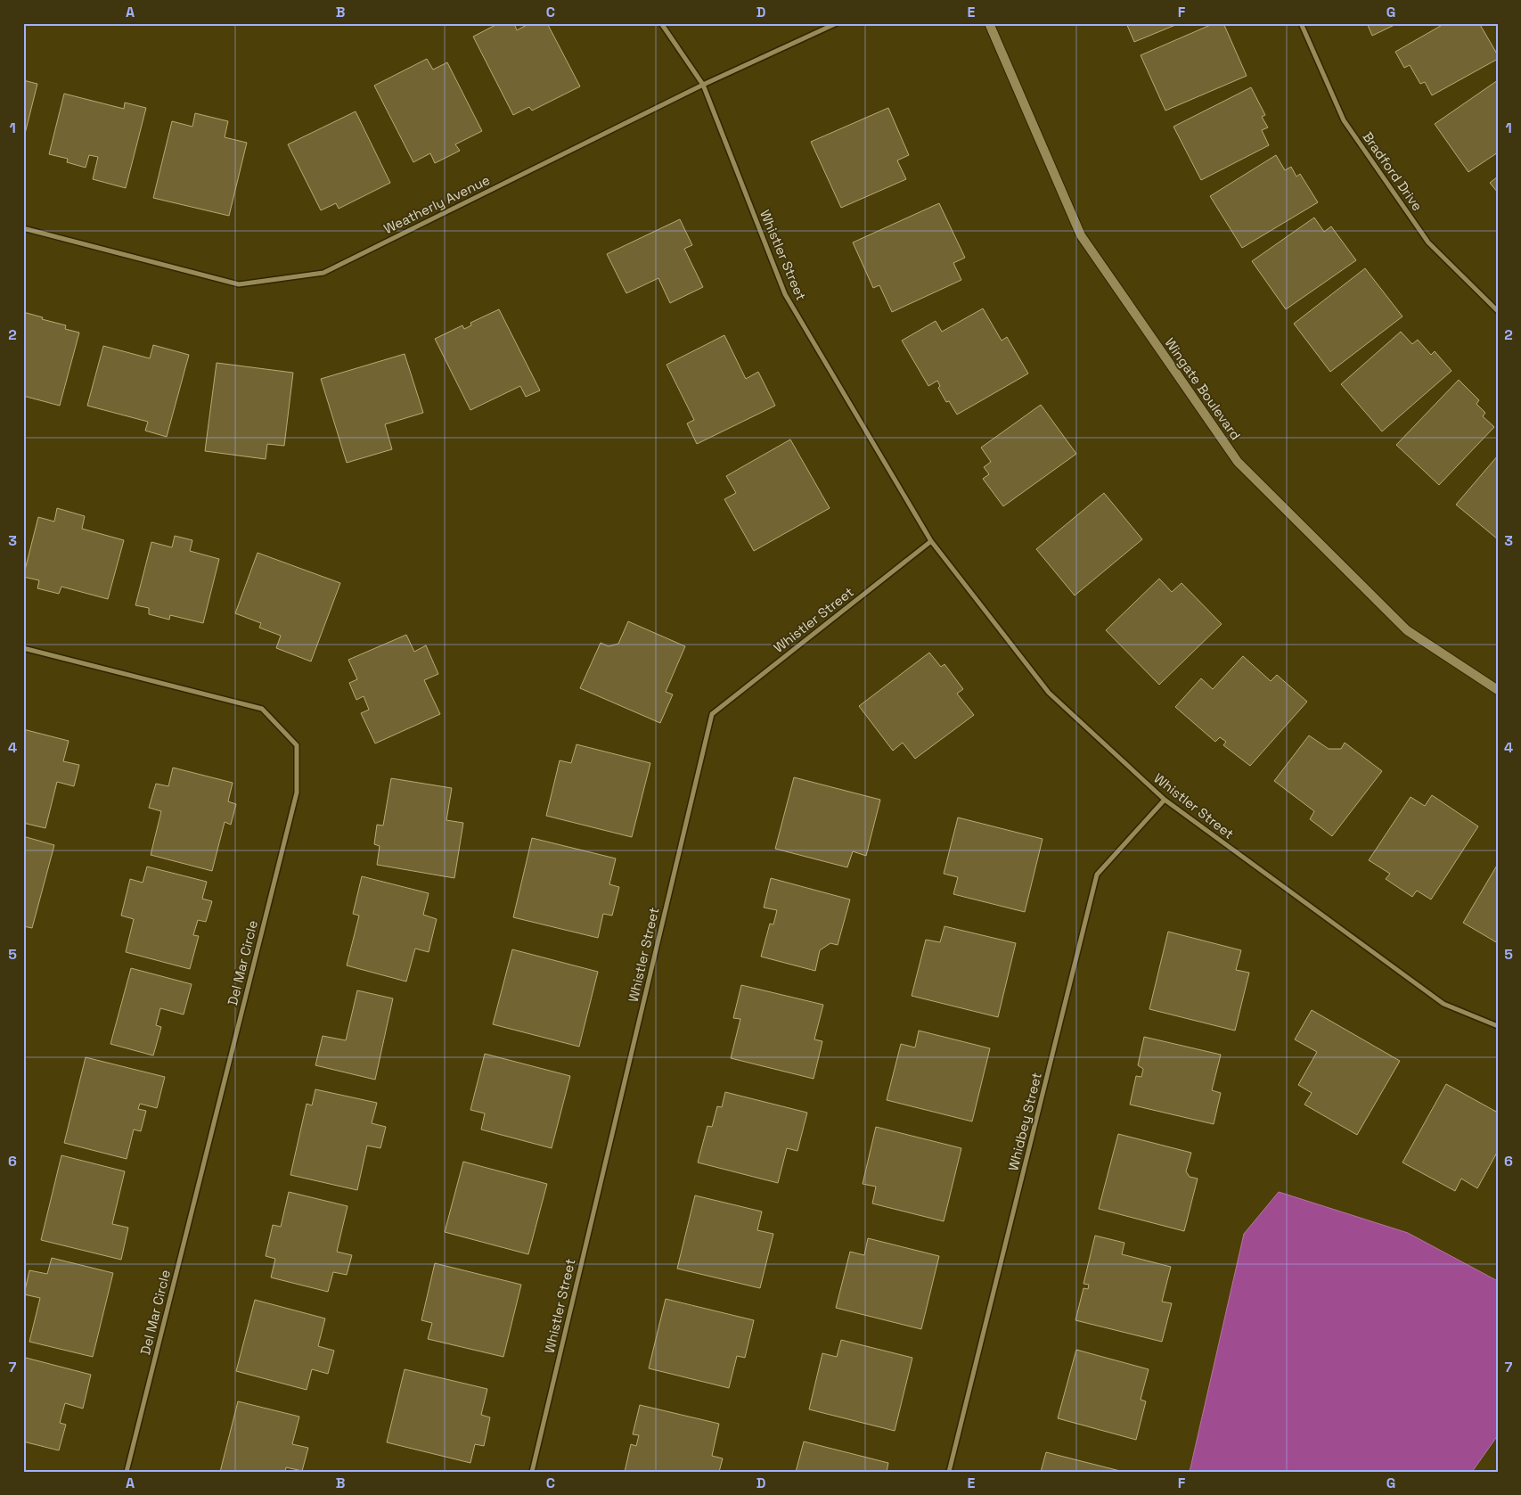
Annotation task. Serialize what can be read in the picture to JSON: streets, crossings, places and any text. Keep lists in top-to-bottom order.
{
  "streets": {
    "street": [
      "Bradford Drive",
      "Weatherly Avenue",
      "Whistler Street",
      "Wingate Boulevard",
      "Del Mar Circle",
      "Whidbey Street"
    ]
  },
  "crossings": [
    ["Weatherly Avenue", "Whistler Street"],
    ["Whistler Street", "Whidbey Street"]
  ],
  "grid": {
    "columns": [
      "A",
      "B",
      "C",
      "D",
      "E",
      "F",
      "G"
    ],
    "rows": [
      "1",
      "2",
      "3",
      "4",
      "5",
      "6",
      "7"
    ]
  }
}
